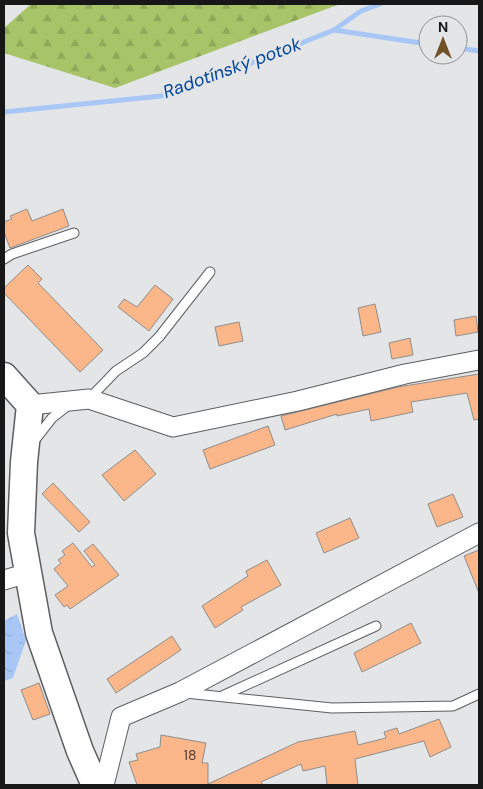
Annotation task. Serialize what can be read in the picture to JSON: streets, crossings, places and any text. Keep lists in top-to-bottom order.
{
  "water": ["Radotínský potok"],
  "house_numbers": ["18"],
  "north": "top"
}
